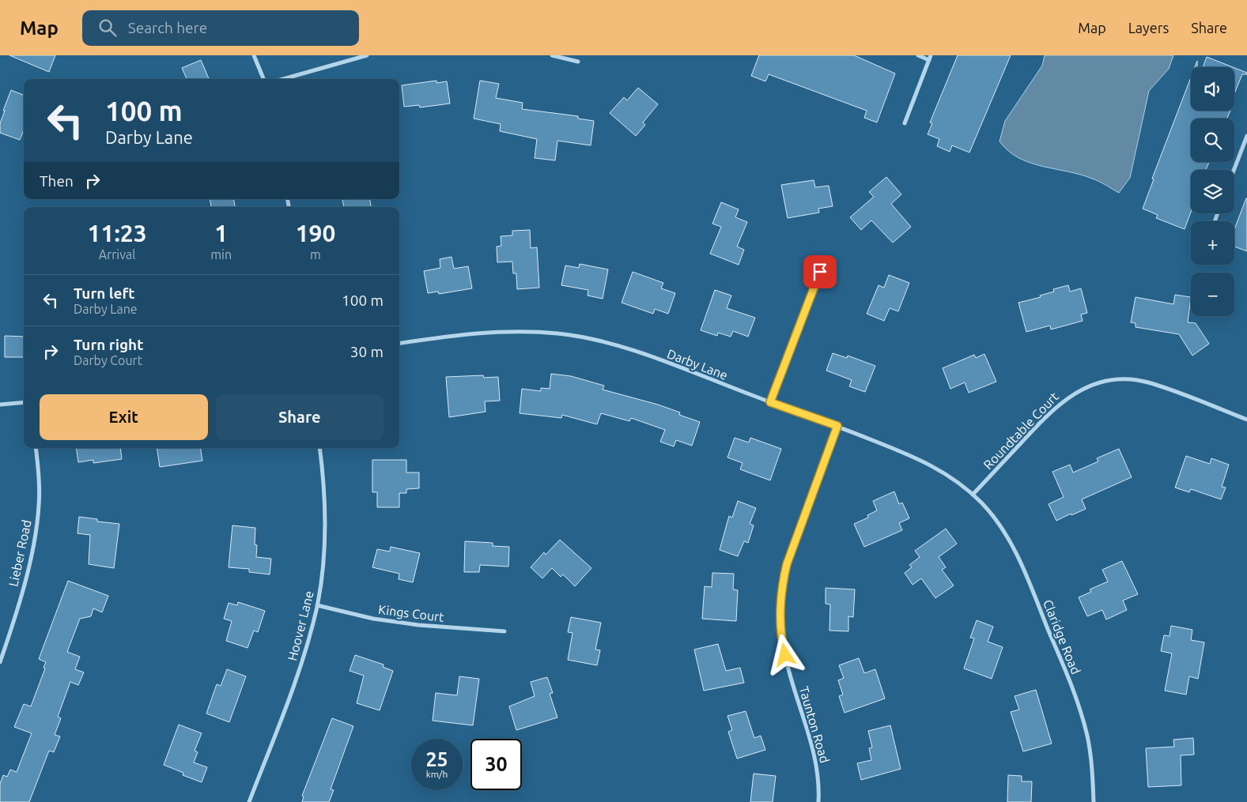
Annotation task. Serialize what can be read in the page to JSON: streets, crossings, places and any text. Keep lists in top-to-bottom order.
{
  "streets": {
    "street": [
      "Darby Lane",
      "Roundtable Court",
      "Lieber Road",
      "Kings Court",
      "Hoover Lane",
      "Claridge Road",
      "Taunton Road"
    ]
  },
  "crossings": [
    ["Darby Lane", "Roundtable Court"],
    ["Darby Lane", "Claridge Road"],
    ["Darby Lane", "Taunton Road"],
    ["Roundtable Court", "Claridge Road"],
    ["Kings Court", "Hoover Lane"]
  ],
  "page": {
    "header": "Map",
    "search": "Search here",
    "nav": ["Map", "Layers", "Share"],
    "map_buttons": ["+", "−"],
    "turn": ["100 m", "Darby Lane"],
    "then": "Then",
    "eta": [
      "11:23",
      "Arrival",
      "1",
      "min",
      "190",
      "m"
    ],
    "list": [
      {
        "name": "Turn left",
        "note": "Darby Lane",
        "value": "100 m"
      },
      {
        "name": "Turn right",
        "note": "Darby Court",
        "value": "30 m"
      }
    ],
    "buttons": ["Exit", "Share"],
    "speed": "25 km/h",
    "limit": "30"
  }
}
